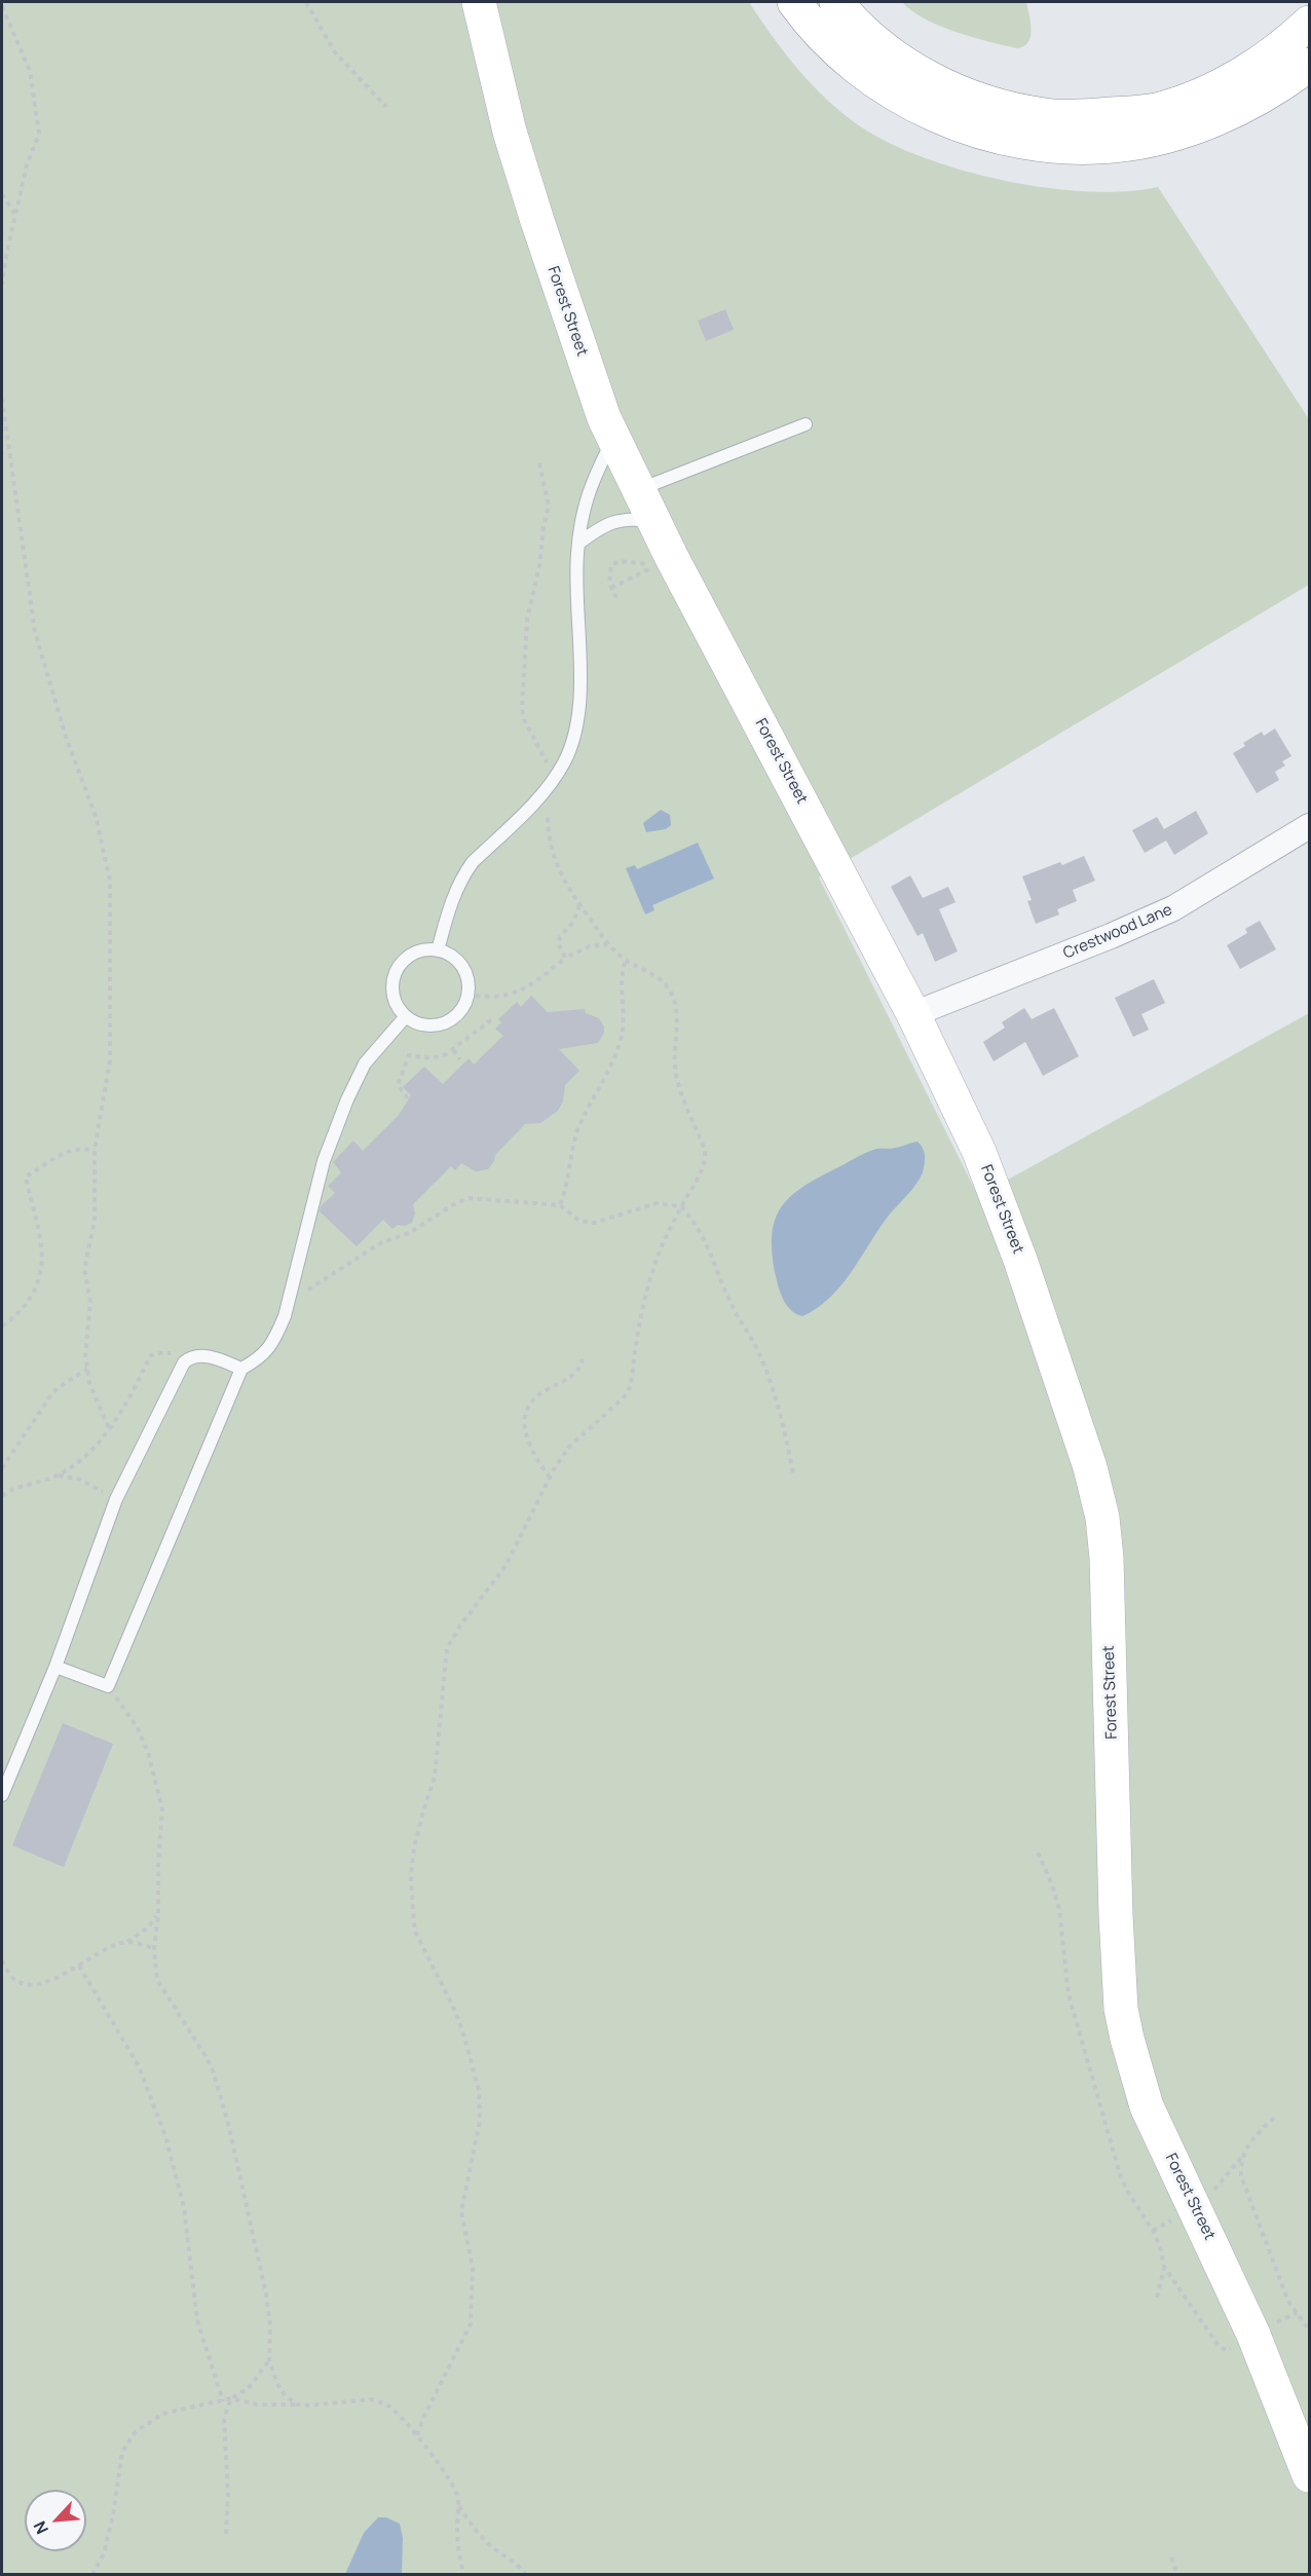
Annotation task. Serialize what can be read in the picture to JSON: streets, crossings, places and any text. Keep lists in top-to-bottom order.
{
  "streets": {
    "main road": ["Forest Street"],
    "street": ["Crestwood Lane"]
  },
  "crossings": [
    ["Forest Street", "Crestwood Lane"]
  ],
  "north": "bottom left"
}
